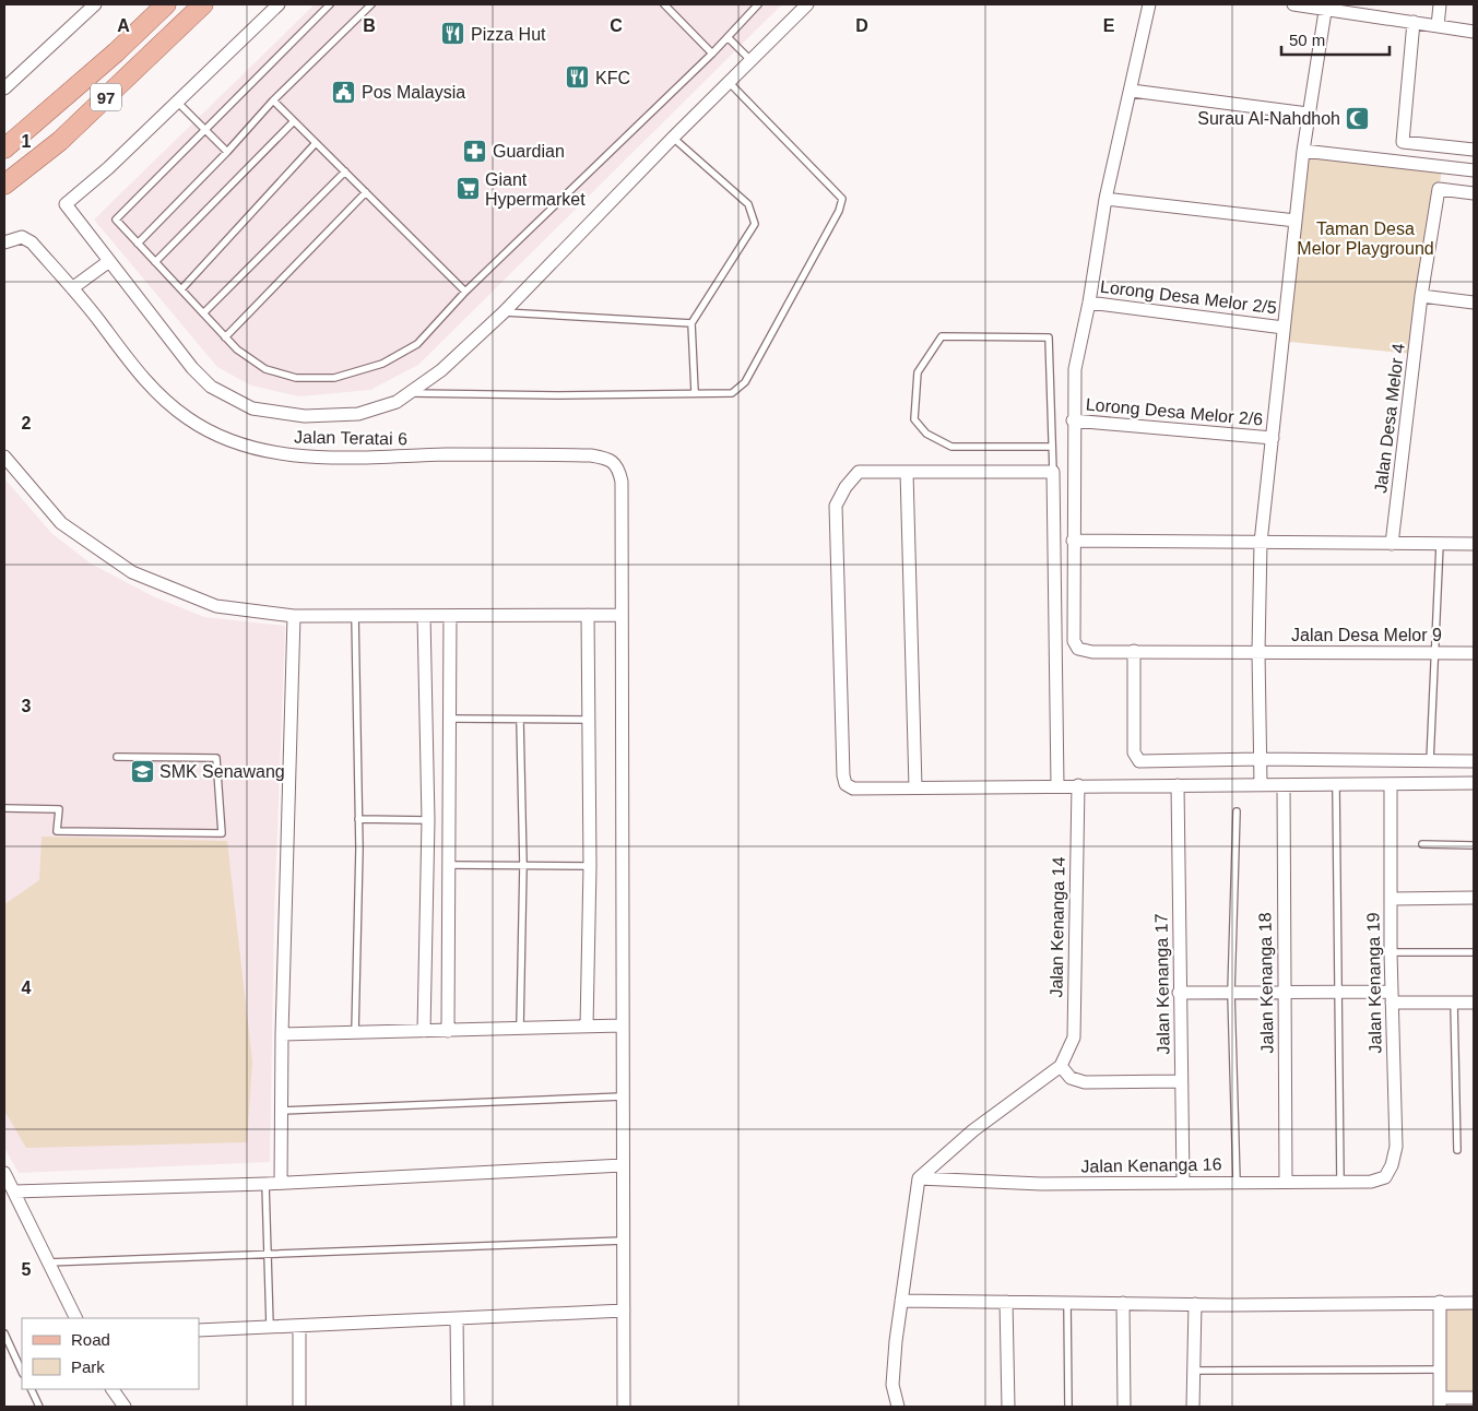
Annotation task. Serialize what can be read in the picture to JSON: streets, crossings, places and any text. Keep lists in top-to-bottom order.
{
  "streets": {
    "main road": ["97"],
    "street": [
      "Lorong Desa Melor 2/5",
      "Lorong Desa Melor 2/6",
      "Jalan Desa Melor 4",
      "Jalan Teratai 6",
      "Jalan Desa Melor 9",
      "Jalan Kenanga 14",
      "Jalan Kenanga 18",
      "Jalan Kenanga 19",
      "Jalan Kenanga 17",
      "Jalan Kenanga 16"
    ]
  },
  "crossings": [
    ["Lorong Desa Melor 2/5", "Jalan Desa Melor 9"],
    ["Lorong Desa Melor 2/6", "Jalan Desa Melor 9"],
    ["Jalan Kenanga 18", "Jalan Kenanga 16"],
    ["Jalan Kenanga 19", "Jalan Kenanga 16"],
    ["Jalan Kenanga 17", "Jalan Kenanga 16"]
  ],
  "parks": ["Taman Desa Melor Playground"],
  "places": {
    "restaurant": ["Pizza Hut", "KFC"],
    "public building": ["Pos Malaysia"],
    "mosque": ["Surau Al-Nahdhoh"],
    "pharmacy": ["Guardian"],
    "supermarket": ["Giant Hypermarket"],
    "school or university": ["SMK Senawang"]
  },
  "legend": ["Road", "Park"],
  "scale_bar": "50 m",
  "grid": {
    "columns": [
      "A",
      "B",
      "C",
      "D",
      "E"
    ],
    "rows": [
      "1",
      "2",
      "3",
      "4",
      "5"
    ]
  }
}
